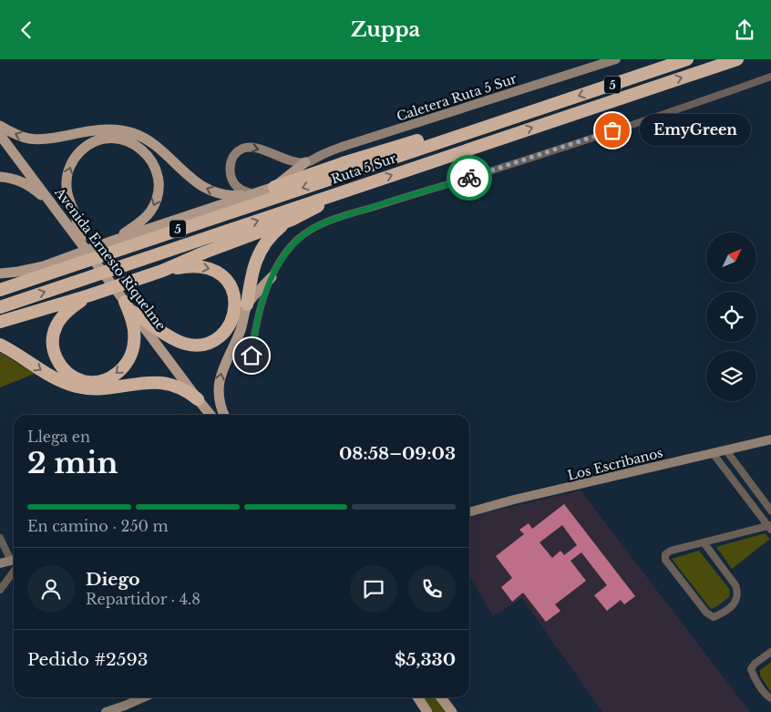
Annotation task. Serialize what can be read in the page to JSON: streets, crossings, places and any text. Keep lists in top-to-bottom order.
{
  "streets": {
    "highway": ["5", "Ruta 5 Sur"],
    "main road": ["Avenida Ernesto Riquelme"],
    "street": ["Caletera Ruta 5 Sur", "Los Escribanos"]
  },
  "places": ["EmyGreen"],
  "north": "top right",
  "page": {
    "header": "Zuppa",
    "bubble": "EmyGreen",
    "heading": ["2 min", "Llega en", "08:58–09:03"],
    "panel": [
      "Diego",
      "Repartidor · 4.8",
      "Pedido #2593",
      "$5,330"
    ],
    "bar": "En camino · 250 m"
  }
}
